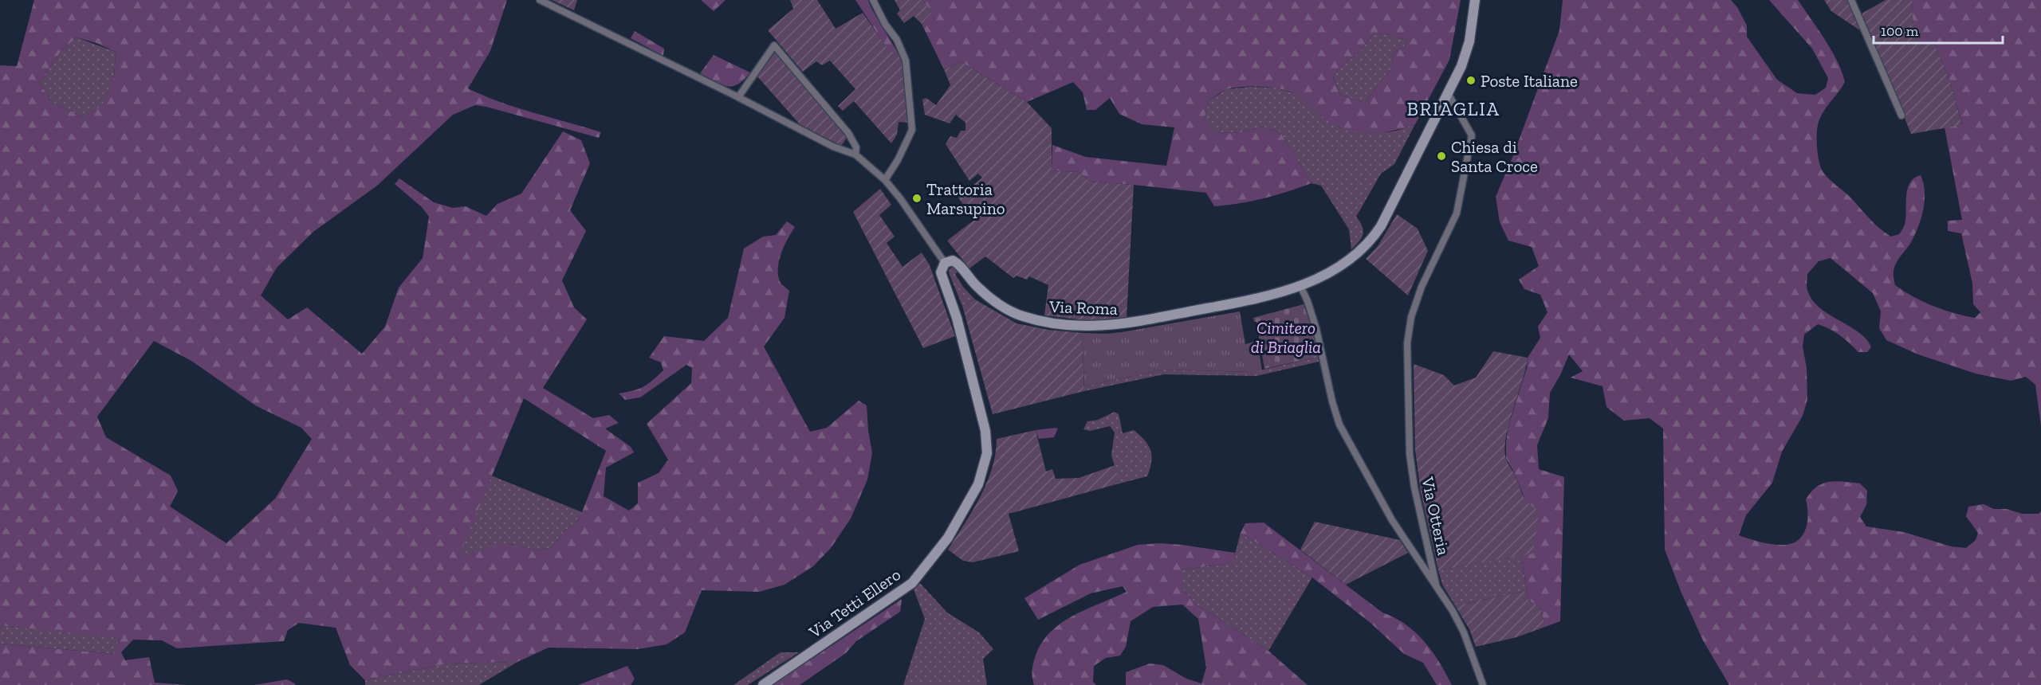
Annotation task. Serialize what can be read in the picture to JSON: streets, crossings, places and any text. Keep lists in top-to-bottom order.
{
  "streets": {
    "main road": ["Via Roma", "Via Tetti Ellero"],
    "street": ["Via Otteria"]
  },
  "crossings": [
    ["Via Roma", "Via Otteria"],
    ["Via Roma", "Via Tetti Ellero"]
  ],
  "districts": ["BRIAGLIA"],
  "parks": ["Cimitero di Briaglia"],
  "places": ["Poste Italiane", "Chiesa di Santa Croce", "Trattoria Marsupino"],
  "scale_bar": "100 m"
}
